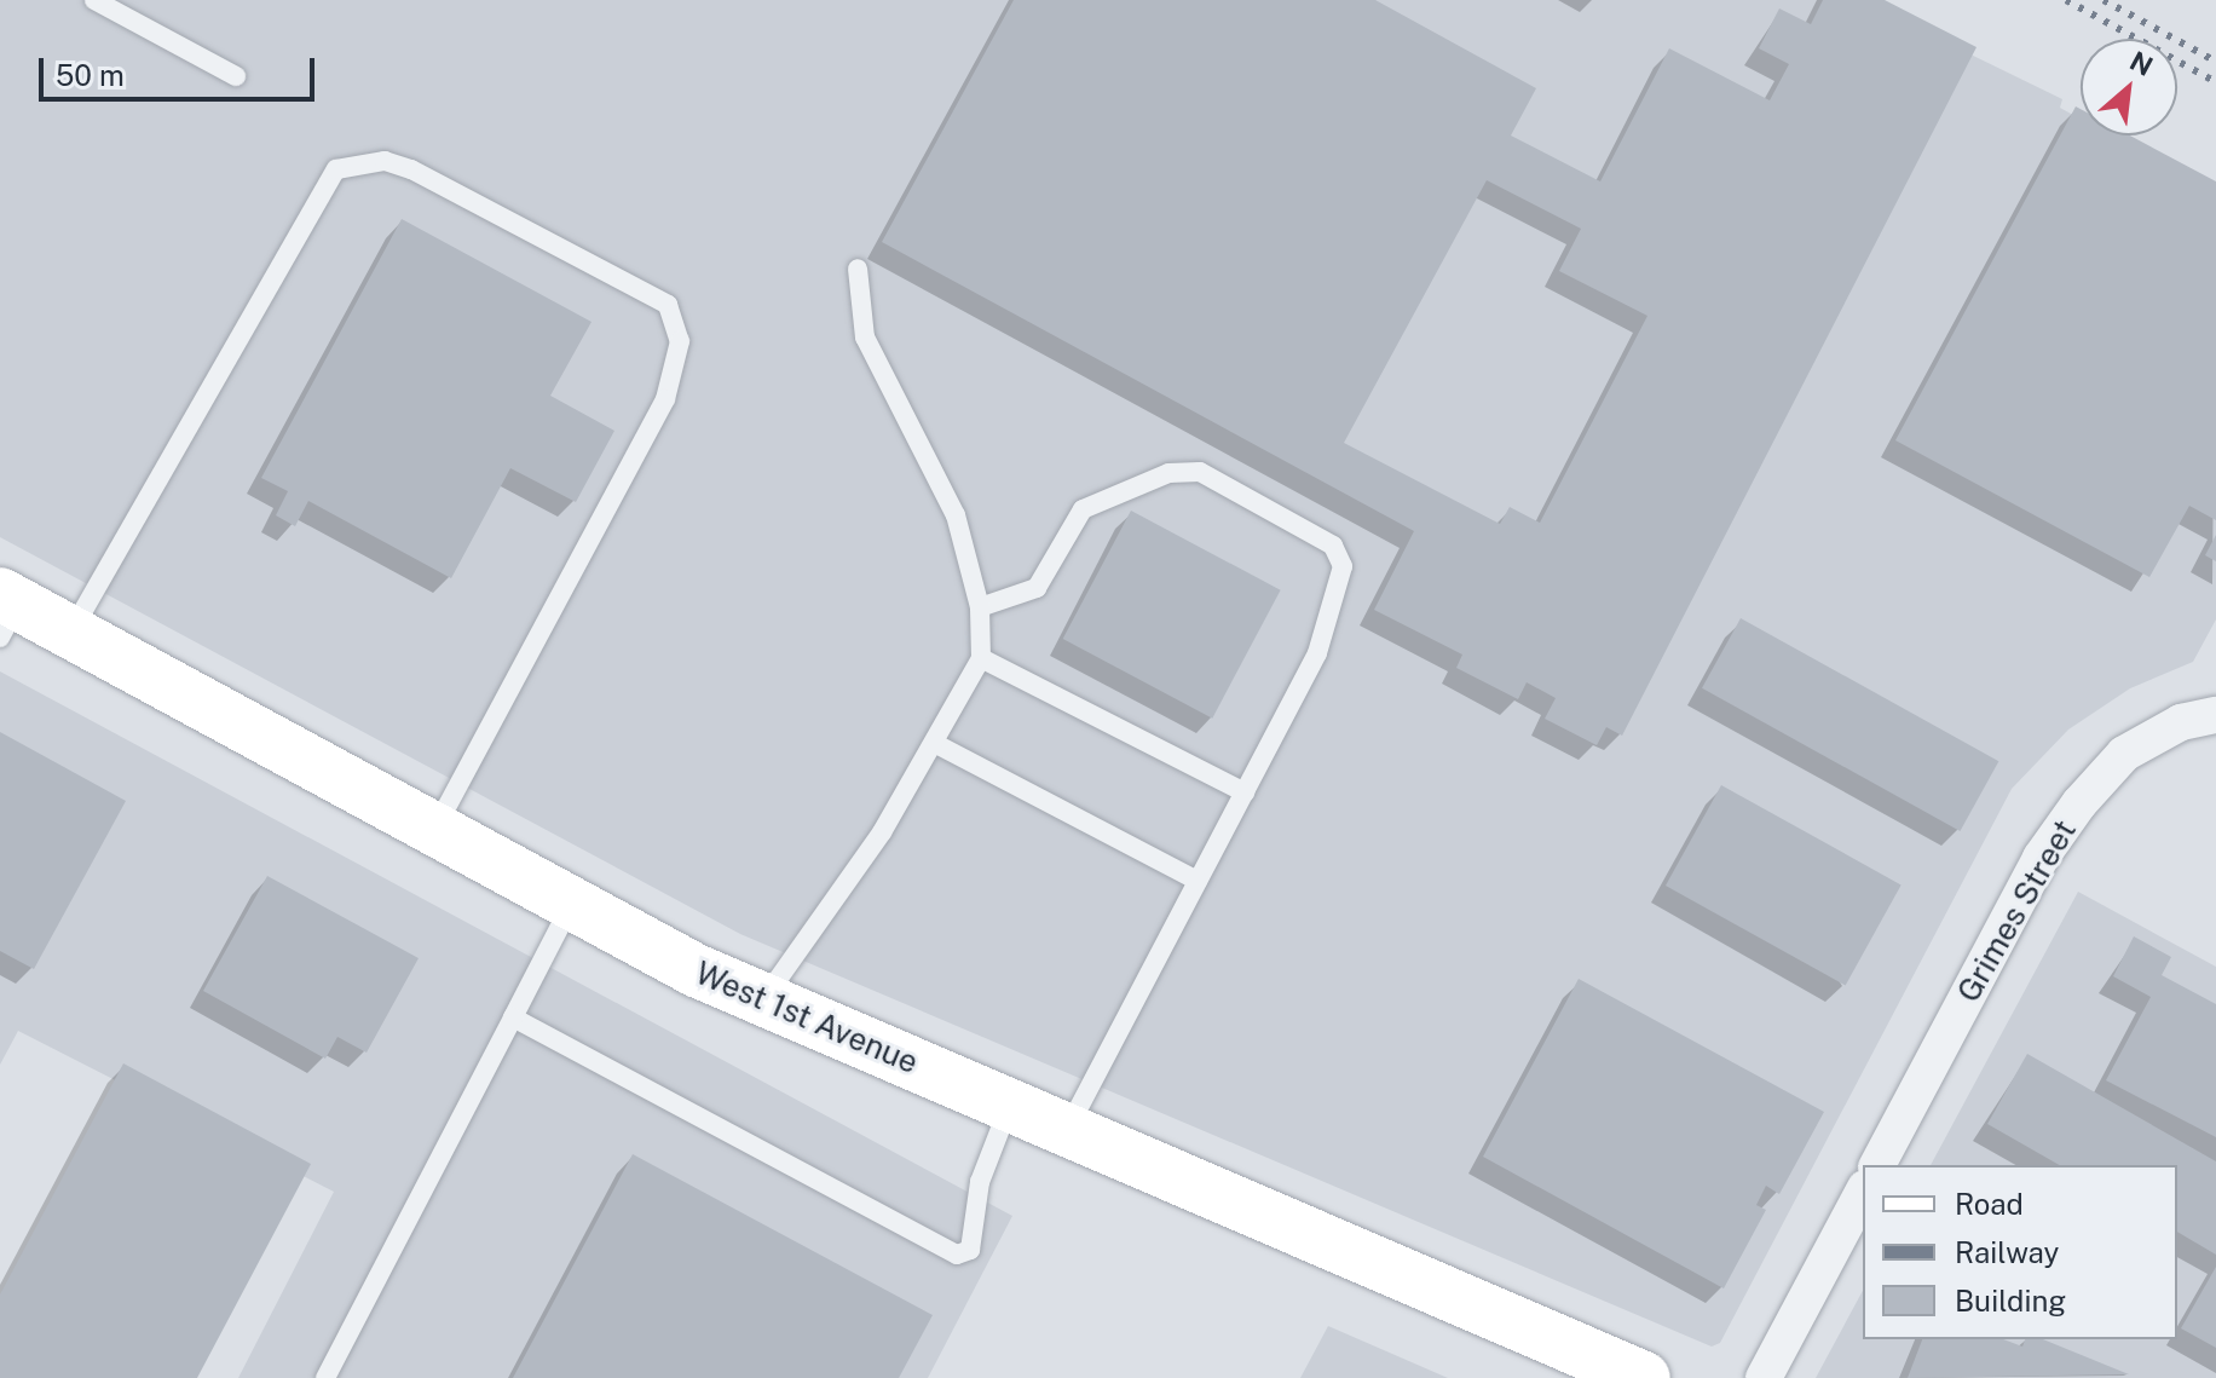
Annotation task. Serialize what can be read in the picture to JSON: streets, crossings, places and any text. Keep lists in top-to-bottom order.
{
  "streets": {
    "street": ["Grimes Street", "West 1st Avenue"]
  },
  "legend": ["Road", "Railway", "Building"],
  "scale_bar": "50 m",
  "north": "top right"
}
